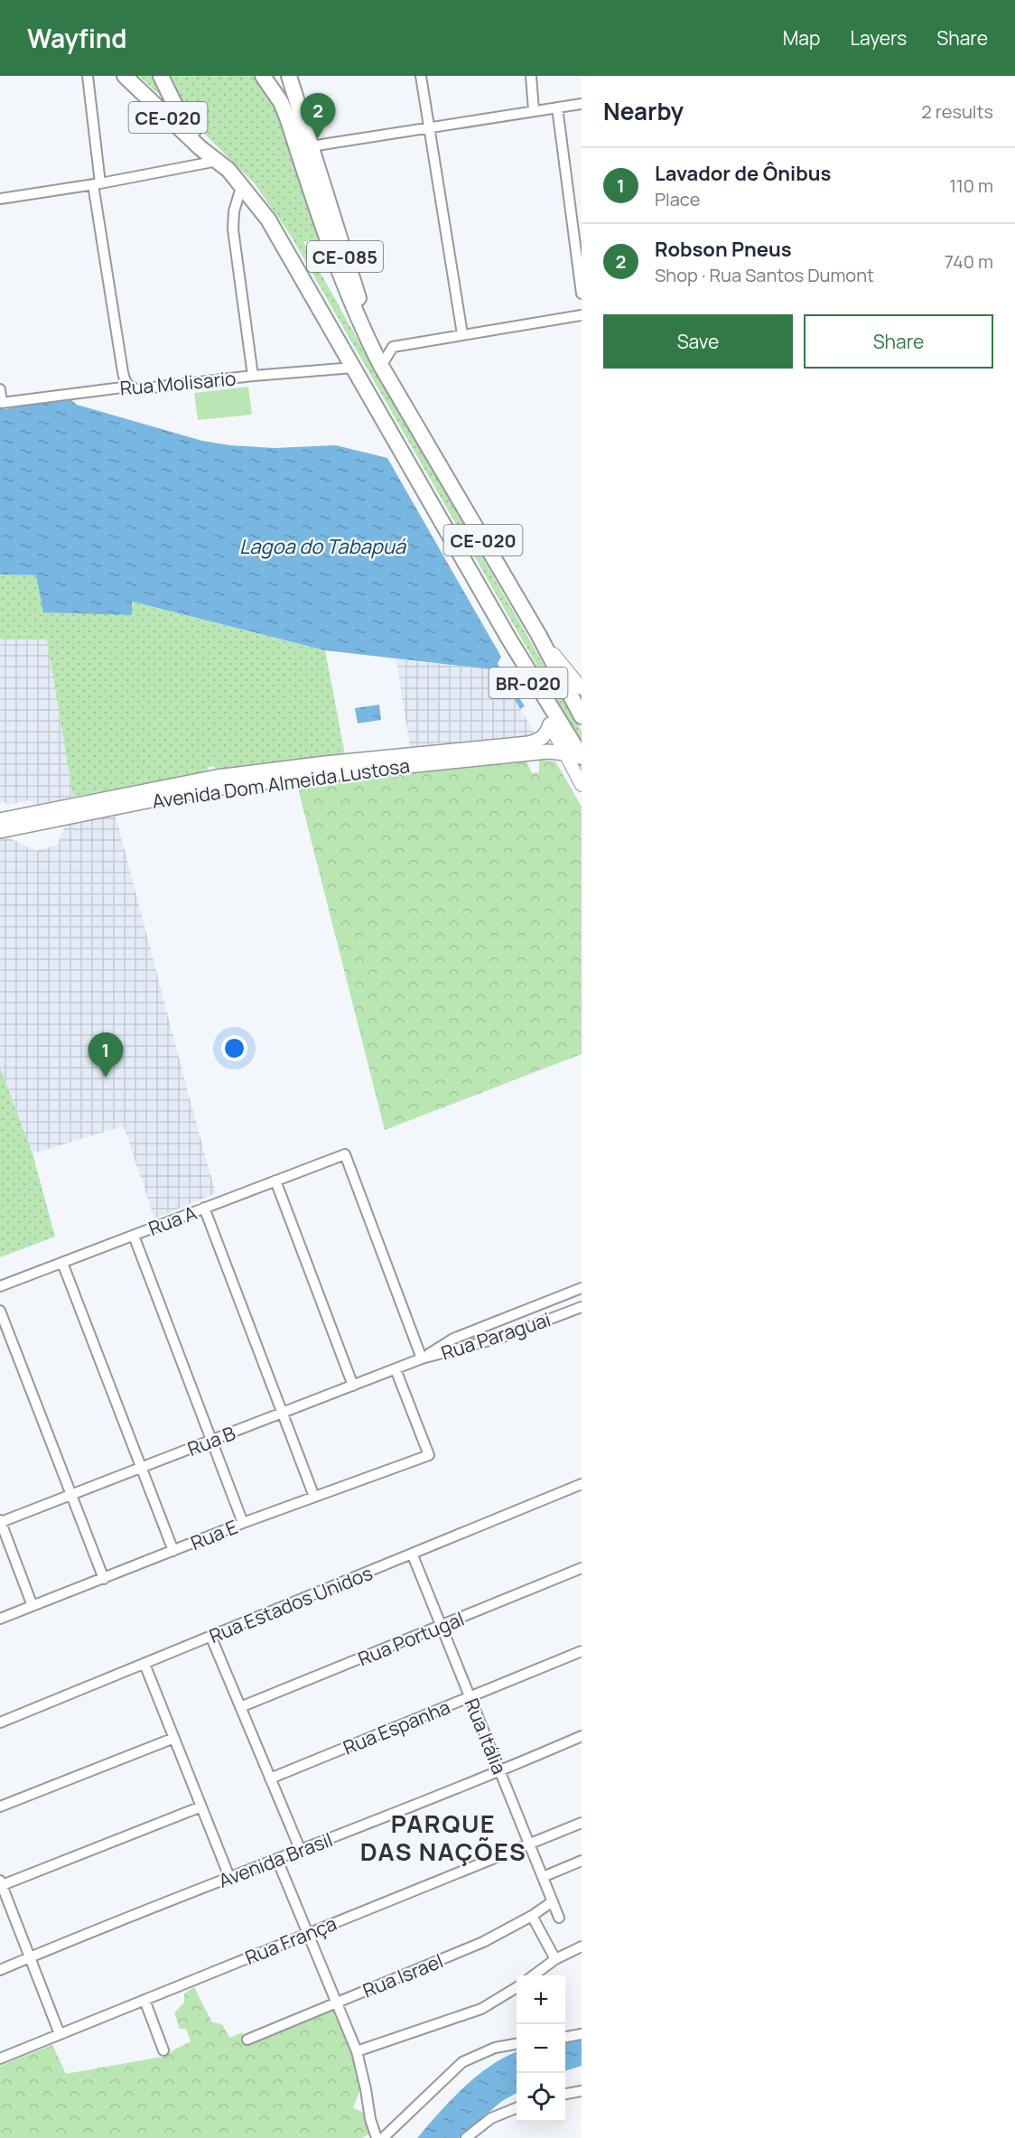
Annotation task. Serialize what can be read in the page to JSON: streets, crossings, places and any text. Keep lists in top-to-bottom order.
{
  "streets": {
    "highway": ["CE-020", "CE-085", "BR-020"],
    "main road": ["Avenida Dom Almeida Lustosa"],
    "street": [
      "Rua Molisario",
      "Rua A",
      "Rua Paraguai",
      "Rua B",
      "Rua E",
      "Rua Estados Unidos",
      "Rua Portugal",
      "Rua Espanha",
      "Rua Itália",
      "Avenida Brasil",
      "Rua França",
      "Rua Israel"
    ]
  },
  "crossings": [
    ["CE-020", "CE-085"],
    ["CE-020", "Rua Molisario"],
    ["CE-020", "BR-020"],
    ["BR-020", "Avenida Dom Almeida Lustosa"],
    ["Rua A", "Rua Paraguai"],
    ["Rua A", "Rua B"],
    ["Rua Paraguai", "Rua B"],
    ["Rua B", "Rua E"],
    ["Rua Estados Unidos", "Rua Itália"],
    ["Rua Portugal", "Rua Itália"],
    ["Rua Espanha", "Rua Itália"],
    ["Rua Itália", "Avenida Brasil"],
    ["Rua Itália", "Rua França"],
    ["Rua Itália", "Rua Israel"]
  ],
  "districts": ["PARQUE DAS NAÇÕES"],
  "water": ["Lagoa do Tabapuá"],
  "page": {
    "header": "Wayfind",
    "nav": ["Map", "Layers", "Share"],
    "heading": ["Nearby", "2 results"],
    "pins": ["2", "1"],
    "list": [
      {
        "mark": "1",
        "name": "Lavador de Ônibus",
        "note": "Place",
        "value": "110 m"
      },
      {
        "mark": "2",
        "name": "Robson Pneus",
        "note": "Shop · Rua Santos Dumont",
        "value": "740 m"
      }
    ],
    "buttons": ["Save", "Share"],
    "map_buttons": ["+", "−"]
  }
}
